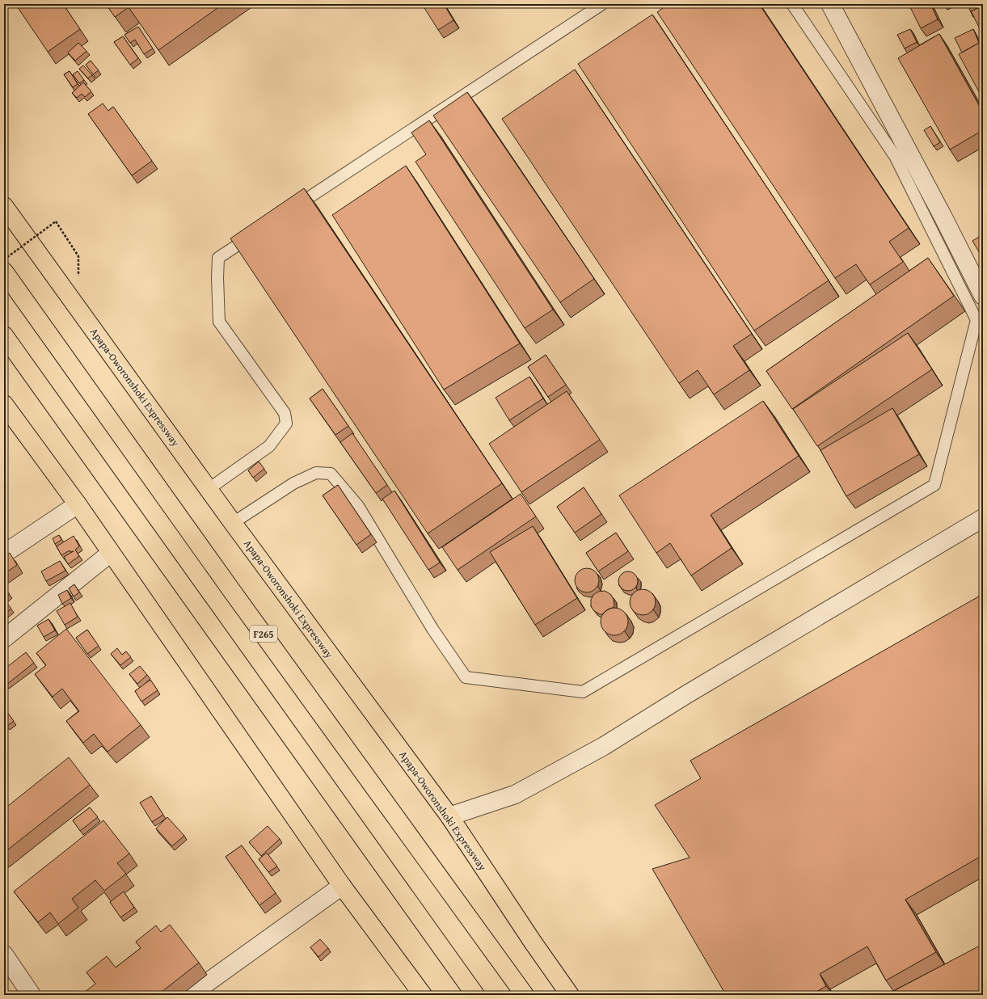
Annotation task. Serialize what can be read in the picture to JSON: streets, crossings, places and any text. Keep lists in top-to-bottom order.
{
  "streets": {
    "main road": ["Apapa-Oworonshoki Expressway", "F265"]
  }
}
